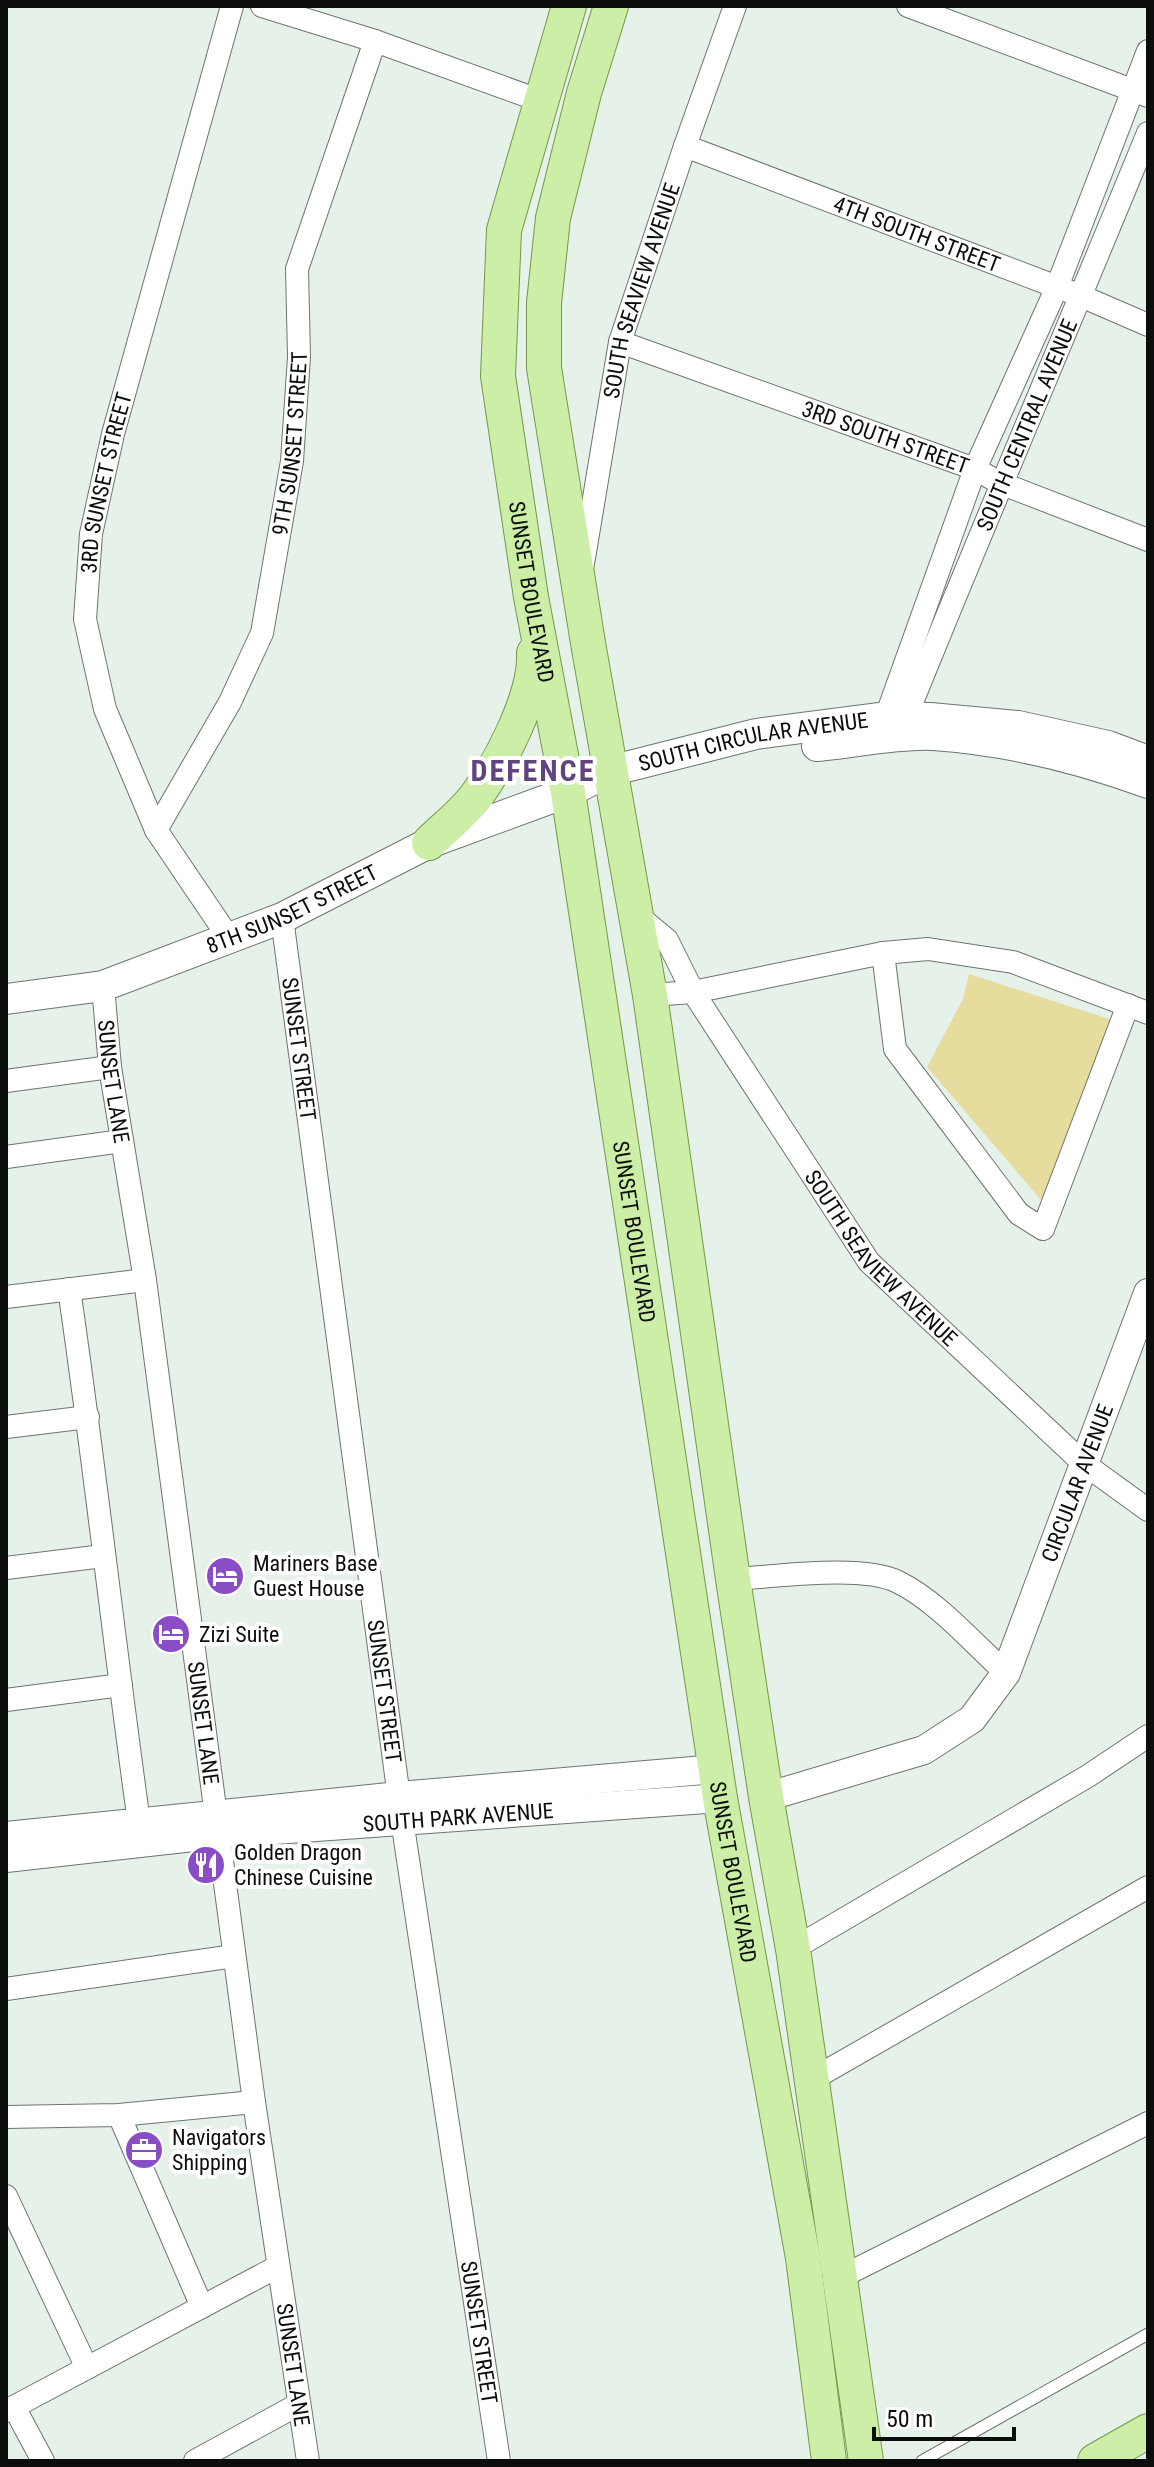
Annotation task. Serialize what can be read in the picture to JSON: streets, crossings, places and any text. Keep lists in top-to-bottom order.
{
  "streets": {
    "main road": ["SUNSET BOULEVARD", "SOUTH CIRCULAR AVENUE", "8TH SUNSET STREET"],
    "street": [
      "4TH SOUTH STREET",
      "SOUTH SEAVIEW AVENUE",
      "SOUTH CENTRAL AVENUE",
      "3RD SOUTH STREET",
      "9TH SUNSET STREET",
      "3RD SUNSET STREET",
      "SUNSET STREET",
      "SUNSET LANE",
      "CIRCULAR AVENUE",
      "SOUTH PARK AVENUE"
    ]
  },
  "crossings": [
    ["4TH SOUTH STREET", "SOUTH SEAVIEW AVENUE"],
    ["4TH SOUTH STREET", "SOUTH CENTRAL AVENUE"],
    ["SOUTH SEAVIEW AVENUE", "3RD SOUTH STREET"],
    ["SOUTH SEAVIEW AVENUE", "SUNSET BOULEVARD"],
    ["SOUTH SEAVIEW AVENUE", "CIRCULAR AVENUE"],
    ["SOUTH CENTRAL AVENUE", "3RD SOUTH STREET"],
    ["SOUTH CENTRAL AVENUE", "SOUTH CIRCULAR AVENUE"],
    ["9TH SUNSET STREET", "3RD SUNSET STREET"],
    ["3RD SUNSET STREET", "8TH SUNSET STREET"],
    ["SUNSET BOULEVARD", "SOUTH CIRCULAR AVENUE"],
    ["SUNSET BOULEVARD", "8TH SUNSET STREET"],
    ["SUNSET BOULEVARD", "SOUTH PARK AVENUE"],
    ["SOUTH CIRCULAR AVENUE", "8TH SUNSET STREET"],
    ["8TH SUNSET STREET", "SUNSET STREET"],
    ["8TH SUNSET STREET", "SUNSET LANE"],
    ["SUNSET STREET", "SOUTH PARK AVENUE"],
    ["SUNSET LANE", "SOUTH PARK AVENUE"]
  ],
  "districts": ["DEFENCE"],
  "places": {
    "hotel": ["Mariners Base Guest House", "Zizi Suite"],
    "restaurant": ["Golden Dragon Chinese Cuisine"],
    "office": ["Navigators Shipping"]
  },
  "scale_bar": "50 m"
}
